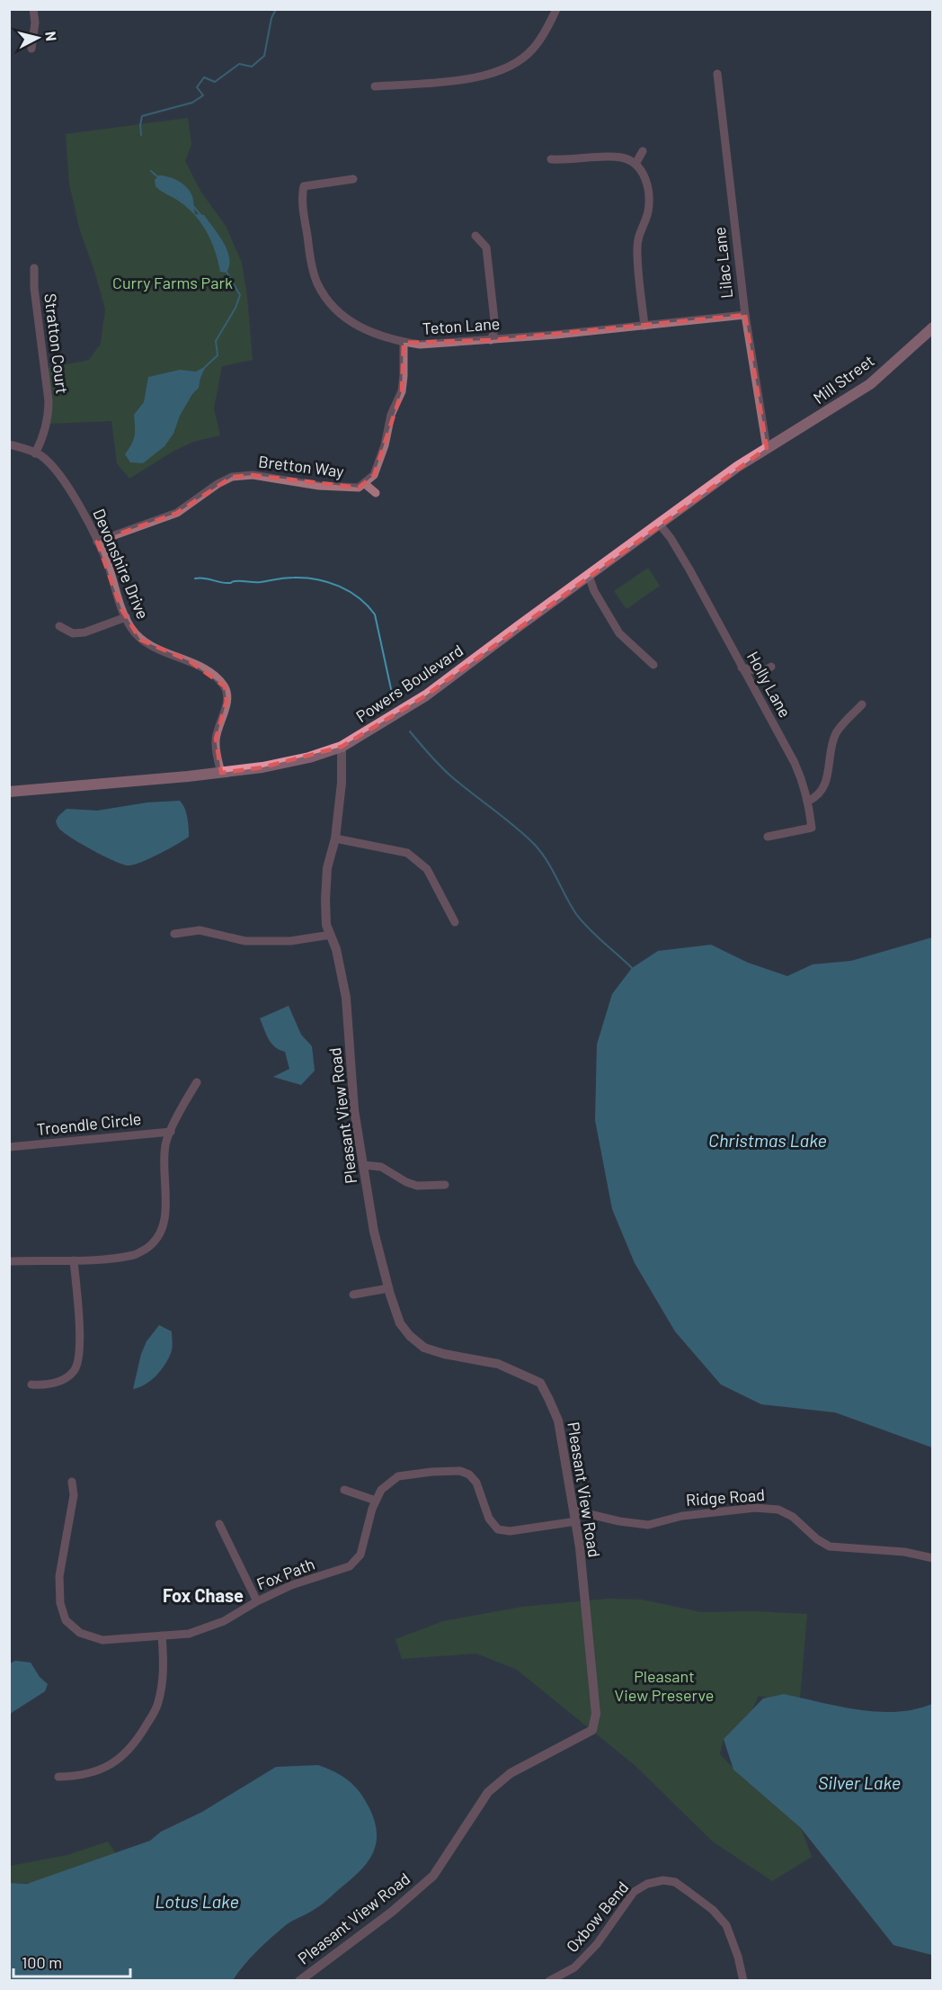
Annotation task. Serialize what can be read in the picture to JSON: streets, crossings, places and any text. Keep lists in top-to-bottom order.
{
  "streets": {
    "main road": ["Mill Street", "Powers Boulevard"],
    "street": [
      "Lilac Lane",
      "Teton Lane",
      "Stratton Court",
      "Bretton Way",
      "Devonshire Drive",
      "Holly Lane",
      "Pleasant View Road",
      "Troendle Circle",
      "Ridge Road",
      "Fox Path",
      "Oxbow Bend"
    ]
  },
  "crossings": [
    ["Lilac Lane", "Teton Lane"],
    ["Lilac Lane", "Mill Street"],
    ["Lilac Lane", "Powers Boulevard"],
    ["Teton Lane", "Bretton Way"],
    ["Stratton Court", "Devonshire Drive"],
    ["Mill Street", "Powers Boulevard"],
    ["Bretton Way", "Devonshire Drive"],
    ["Devonshire Drive", "Powers Boulevard"],
    ["Powers Boulevard", "Holly Lane"],
    ["Powers Boulevard", "Pleasant View Road"],
    ["Pleasant View Road", "Ridge Road"],
    ["Pleasant View Road", "Fox Path"]
  ],
  "districts": ["Fox Chase"],
  "water": ["Christmas Lake", "Silver Lake", "Lotus Lake"],
  "parks": ["Curry Farms Park", "Pleasant View Preserve"],
  "scale_bar": "100 m",
  "north": "right"
}
